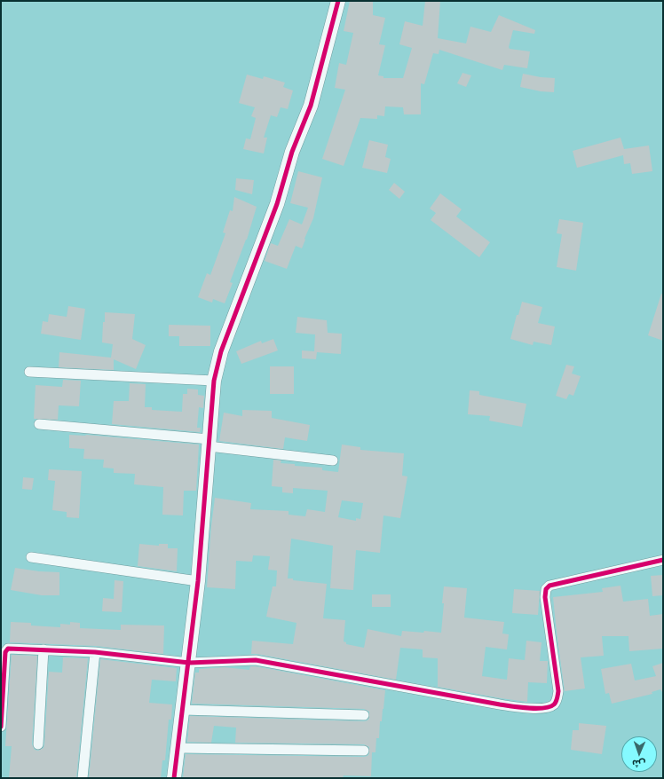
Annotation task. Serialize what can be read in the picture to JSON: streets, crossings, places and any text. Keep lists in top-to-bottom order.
{
  "north": "bottom"
}
